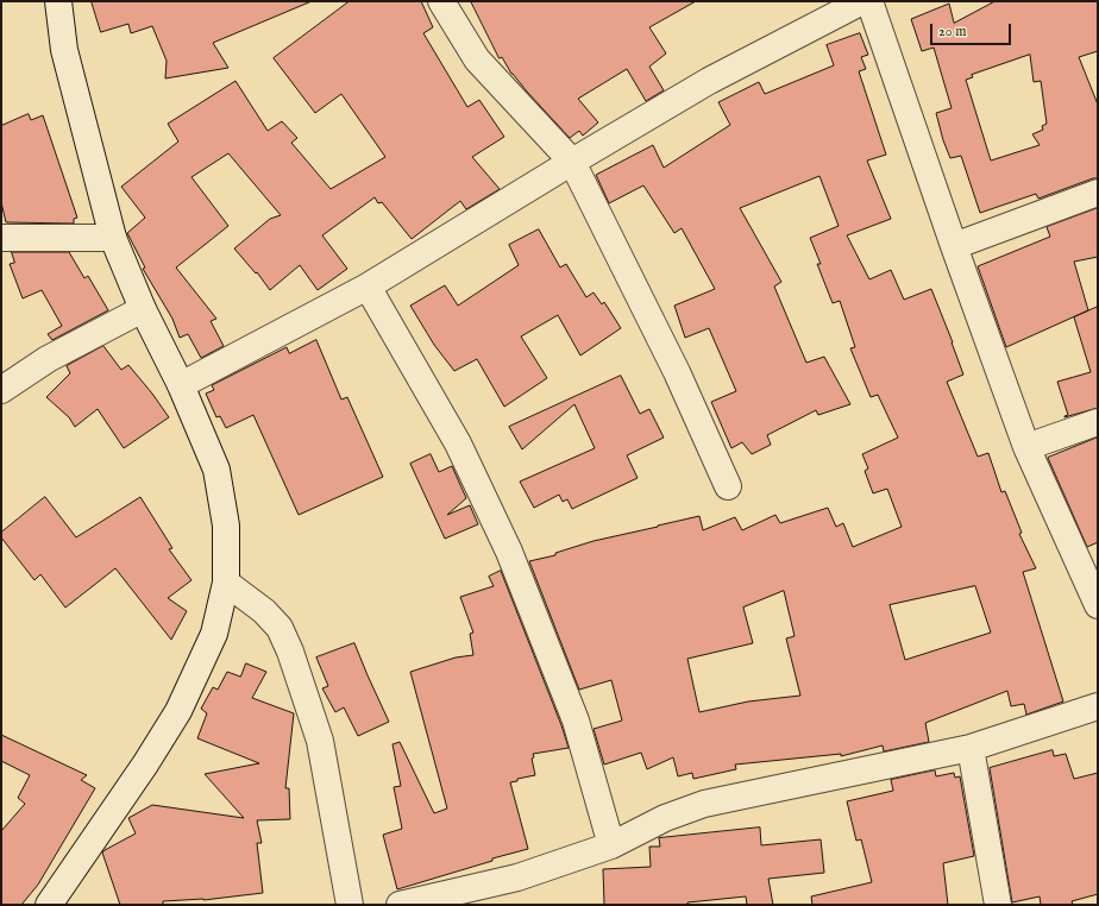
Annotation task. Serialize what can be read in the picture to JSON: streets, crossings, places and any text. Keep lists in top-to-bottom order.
{
  "scale_bar": "20 m"
}
